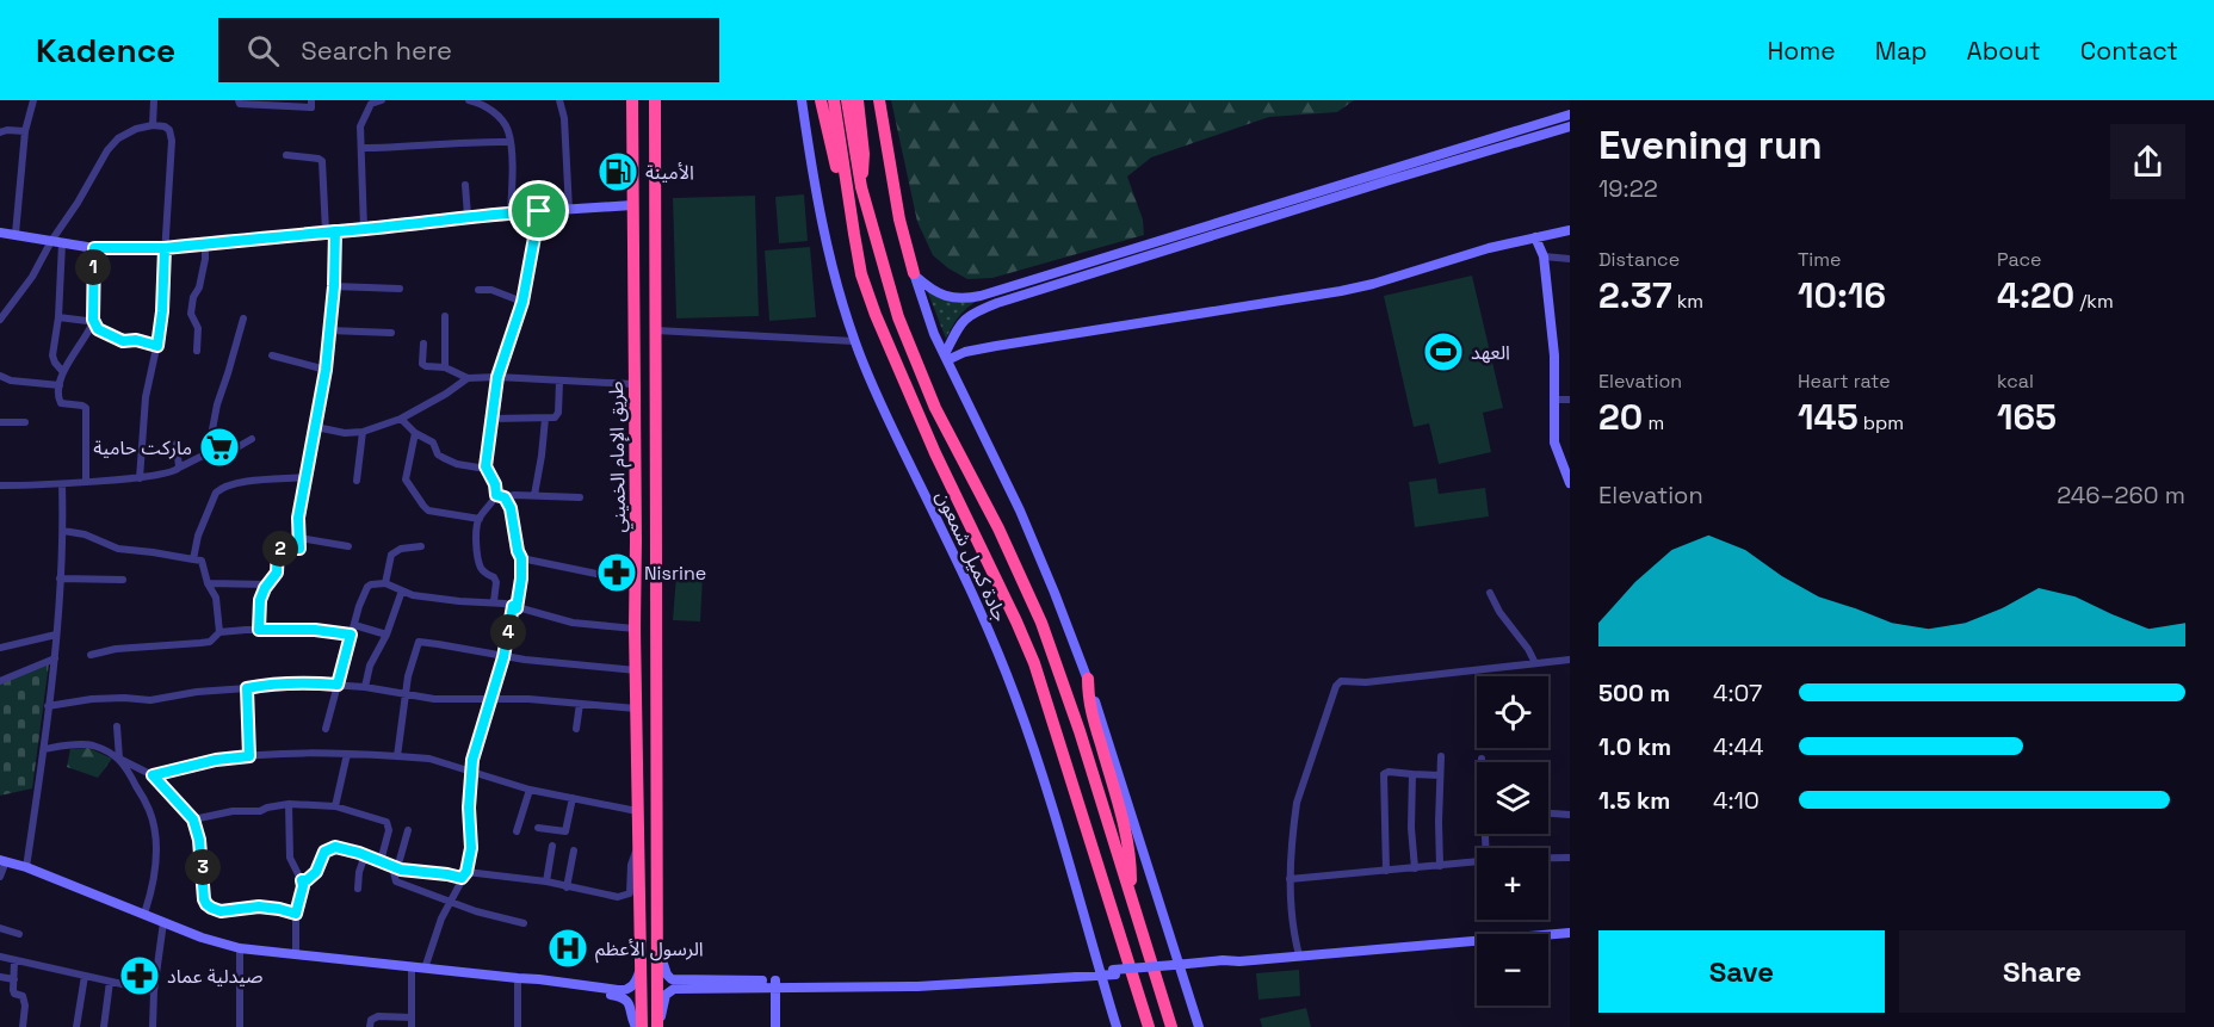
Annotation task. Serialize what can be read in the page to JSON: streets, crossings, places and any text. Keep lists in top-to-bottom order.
{
  "streets": {
    "highway": ["طريق الإمام الخميني", "جادة كميل شمعون"]
  },
  "places": {
    "fuel station": ["الأمينة"],
    "sports": ["العهد"],
    "supermarket": ["ماركت حامية"],
    "pharmacy": ["Nisrine", "صيدلية عماد"],
    "hospital": ["الرسول الأعظم"]
  },
  "page": {
    "header": "Kadence",
    "search": "Search here",
    "nav": [
      "Home",
      "Map",
      "About",
      "Contact"
    ],
    "heading": ["Evening run", "19:22"],
    "stats": [
      ["Distance", "2.37 km"],
      ["Time", "10:16"],
      ["Pace", "4:20 /km"],
      ["Elevation", "20 m"],
      ["Heart rate", "145 bpm"],
      ["kcal", "165"]
    ],
    "pins": [
      "1",
      "2",
      "4",
      "3"
    ],
    "chart": ["Elevation", "246–260 m"],
    "list": [
      {
        "name": "500 m",
        "note": "4:07"
      },
      {
        "name": "1.0 km",
        "note": "4:44"
      },
      {
        "name": "1.5 km",
        "note": "4:10"
      }
    ],
    "map_buttons": ["+", "−"],
    "buttons": ["Save", "Share"]
  }
}
